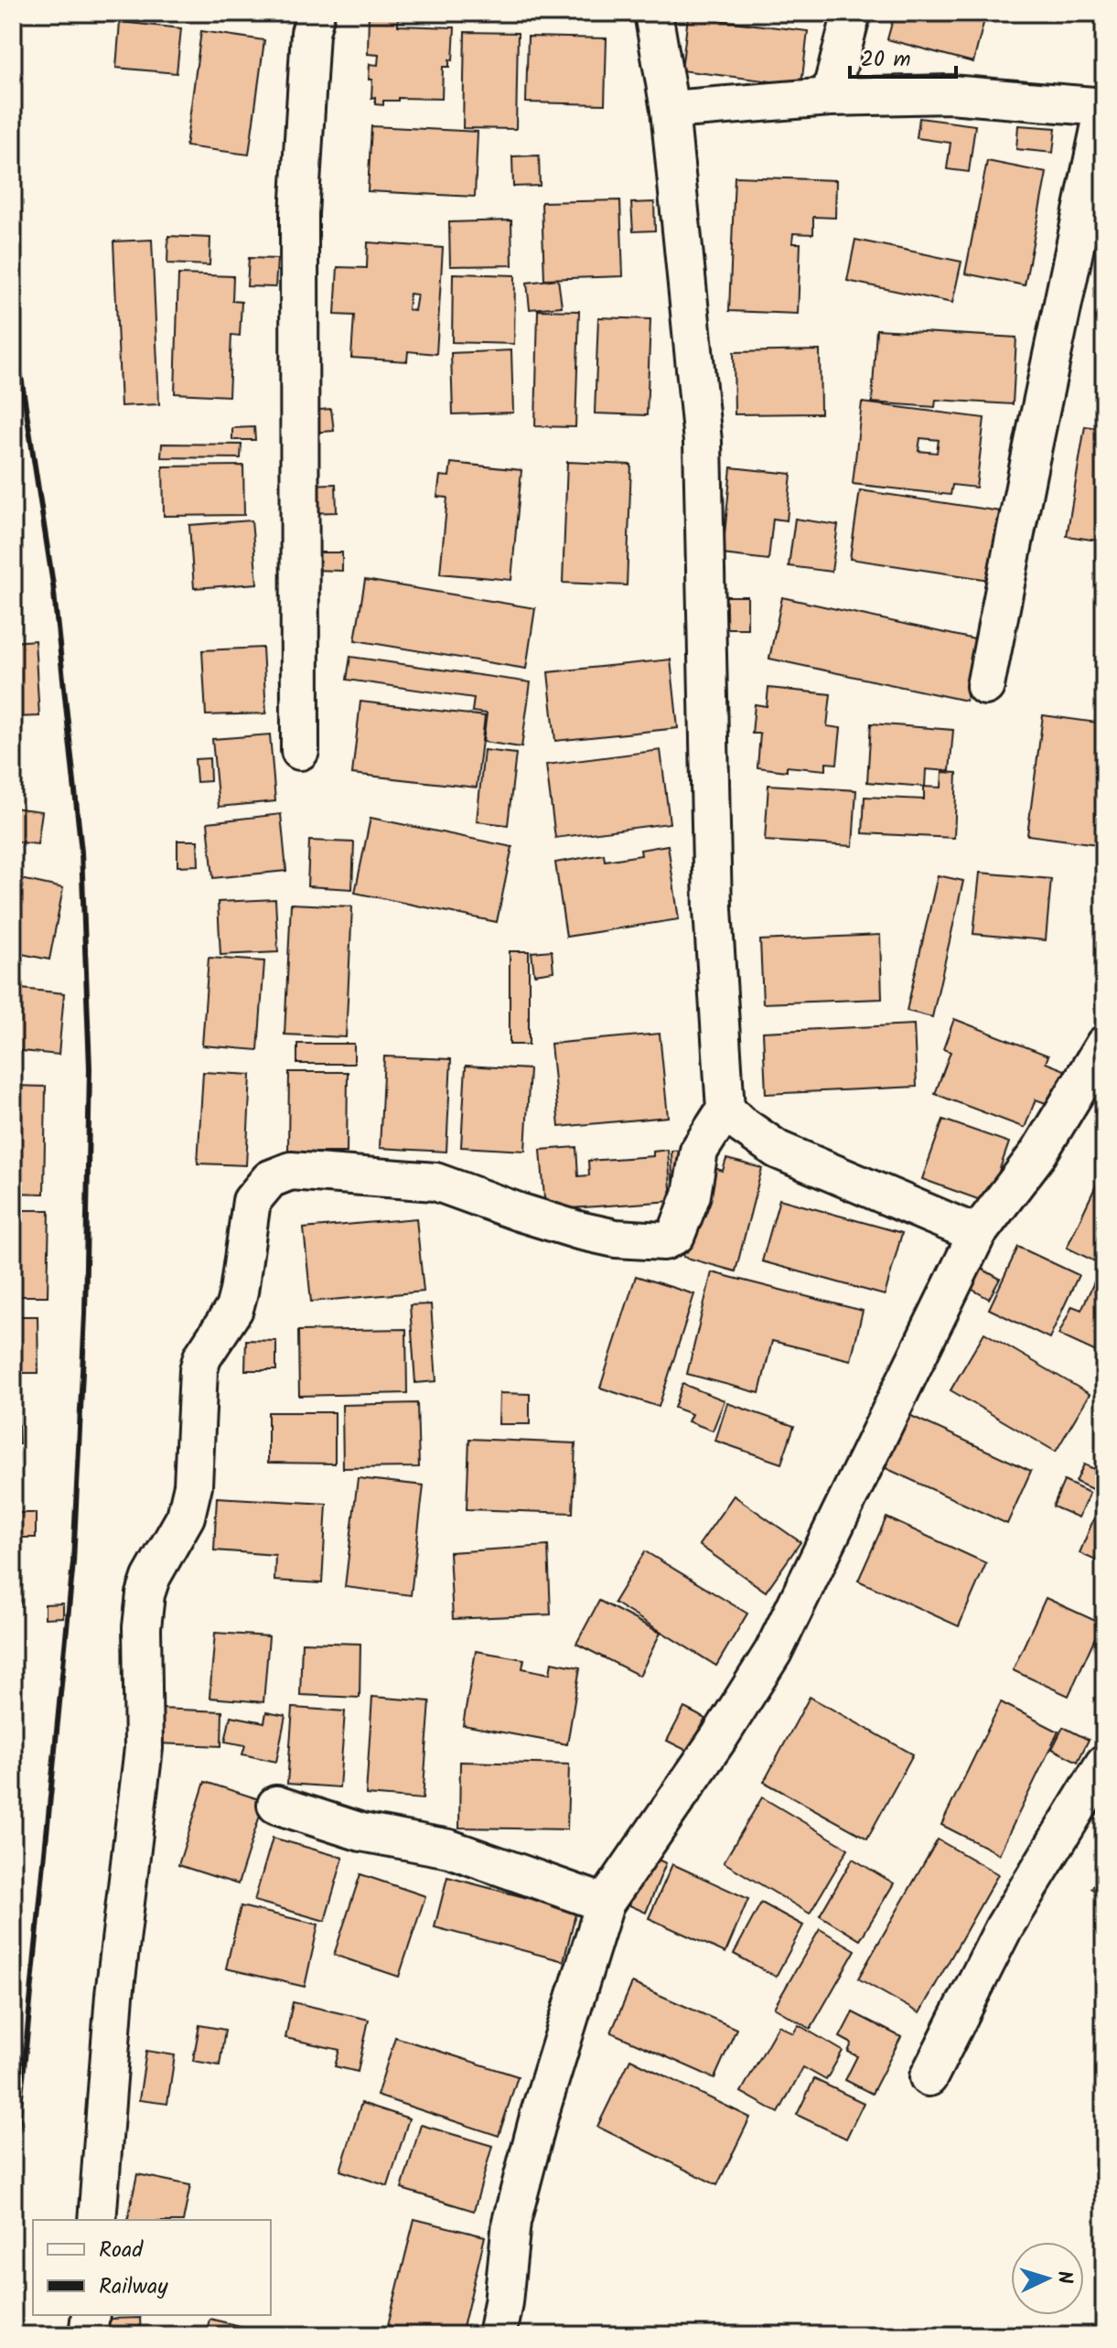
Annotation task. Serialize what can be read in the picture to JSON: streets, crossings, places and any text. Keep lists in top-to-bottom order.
{
  "legend": ["Road", "Railway"],
  "scale_bar": "20 m",
  "north": "right"
}
